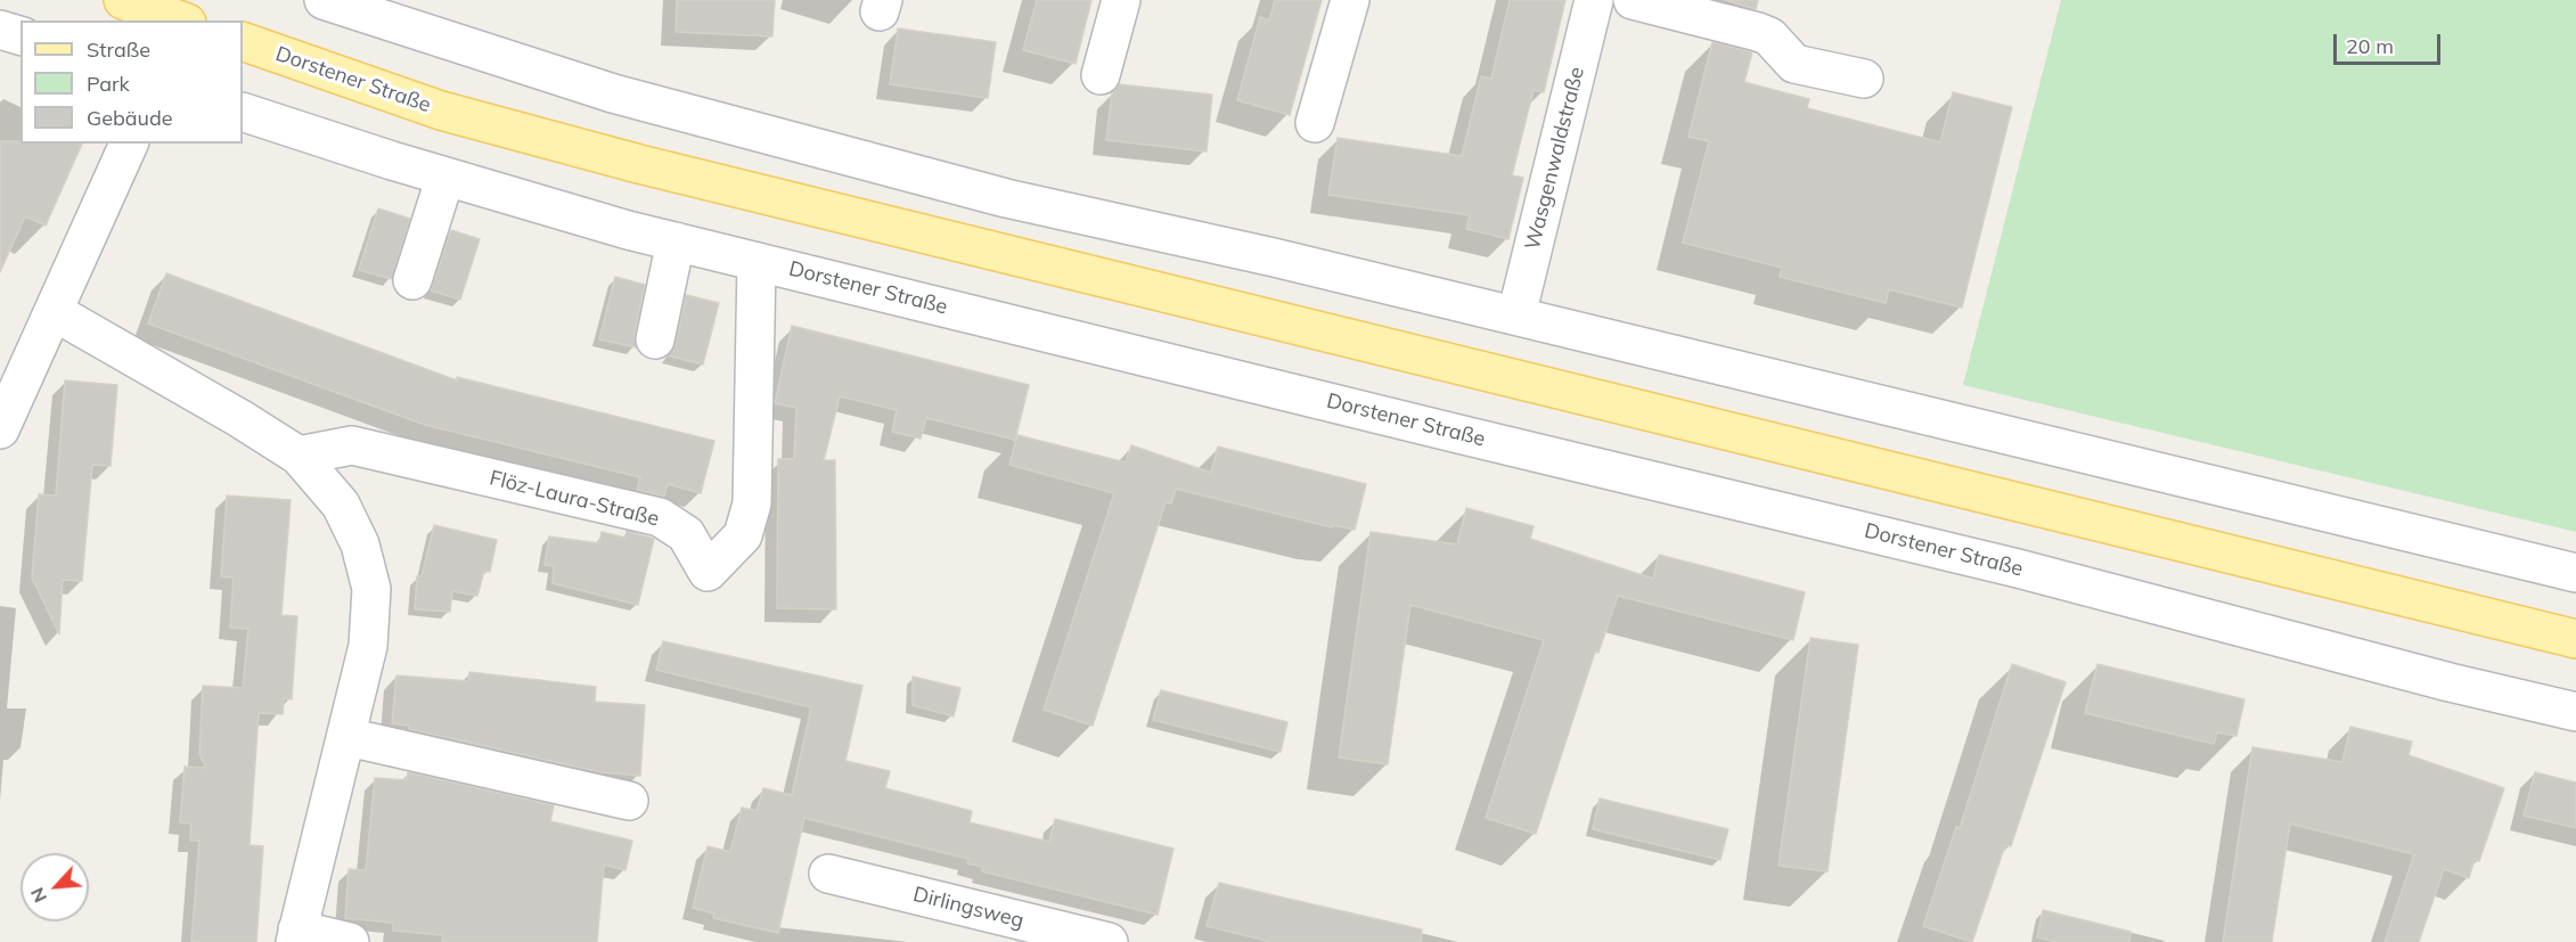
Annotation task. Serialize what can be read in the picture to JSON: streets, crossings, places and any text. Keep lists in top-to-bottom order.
{
  "streets": {
    "main road": ["Dorstener Straße"],
    "street": ["Wasgenwaldstraße", "Flöz-Laura-Straße", "Dirlingsweg"]
  },
  "crossings": [
    ["Dorstener Straße", "Flöz-Laura-Straße"]
  ],
  "legend": ["Straße", "Park", "Gebäude"],
  "scale_bar": "20 m",
  "north": "bottom left"
}
